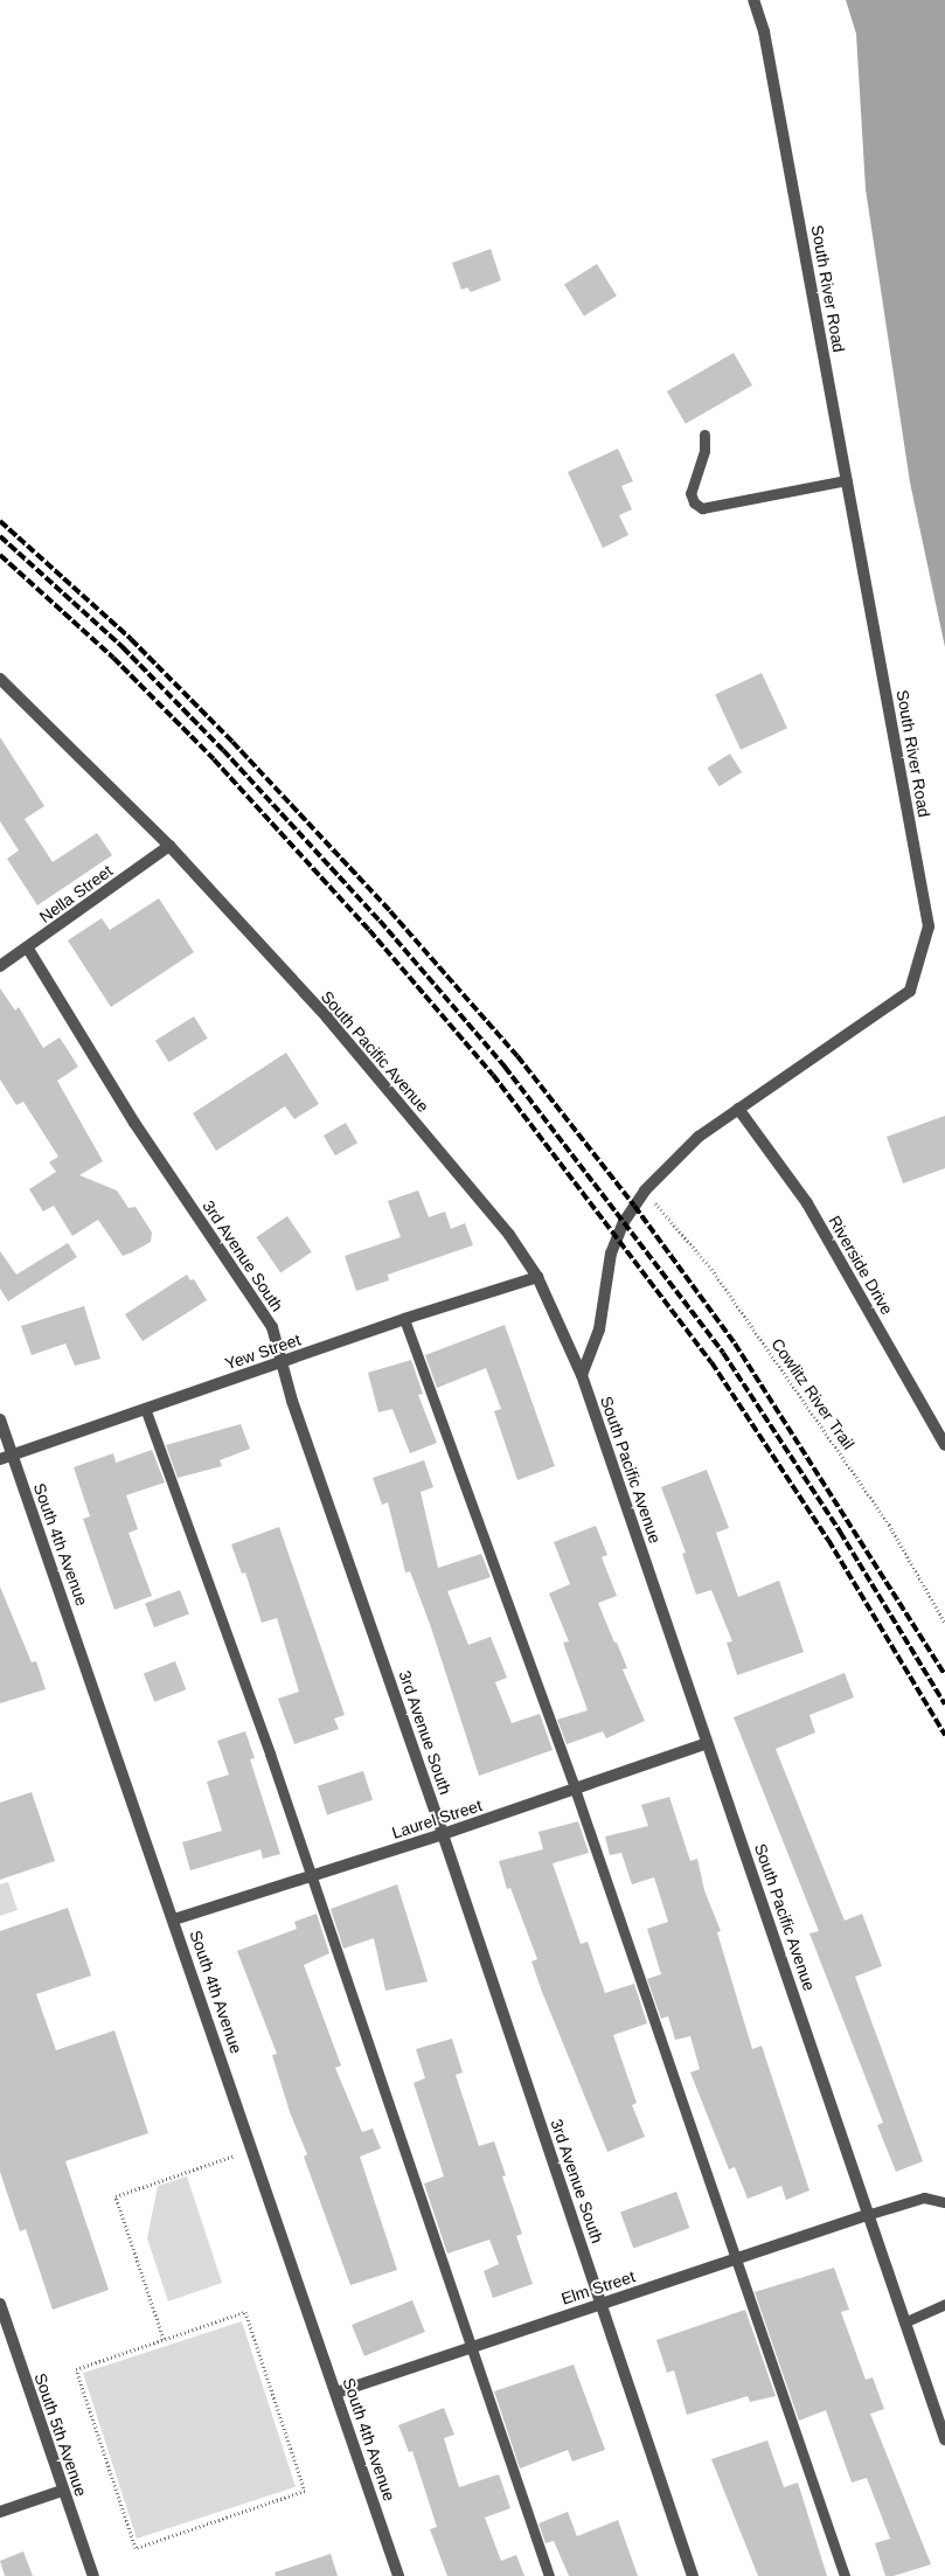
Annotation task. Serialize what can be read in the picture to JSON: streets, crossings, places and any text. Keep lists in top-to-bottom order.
{
  "streets": {
    "street": [
      "South River Road",
      "Nella Street",
      "South Pacific Avenue",
      "3rd Avenue South",
      "Riverside Drive",
      "Yew Street",
      "South 4th Avenue",
      "Laurel Street",
      "Elm Street",
      "South 5th Avenue"
    ],
    "path": ["Cowlitz River Trail"]
  },
  "crossings": [
    ["South River Road", "South Pacific Avenue"],
    ["South River Road", "Riverside Drive"],
    ["South River Road", "Cowlitz River Trail"],
    ["Nella Street", "South Pacific Avenue"],
    ["Nella Street", "3rd Avenue South"],
    ["South Pacific Avenue", "Yew Street"],
    ["South Pacific Avenue", "Laurel Street"],
    ["South Pacific Avenue", "Elm Street"],
    ["3rd Avenue South", "Yew Street"],
    ["3rd Avenue South", "Laurel Street"],
    ["3rd Avenue South", "Elm Street"],
    ["Yew Street", "South 4th Avenue"],
    ["South 4th Avenue", "Laurel Street"],
    ["South 4th Avenue", "Elm Street"]
  ]
}
